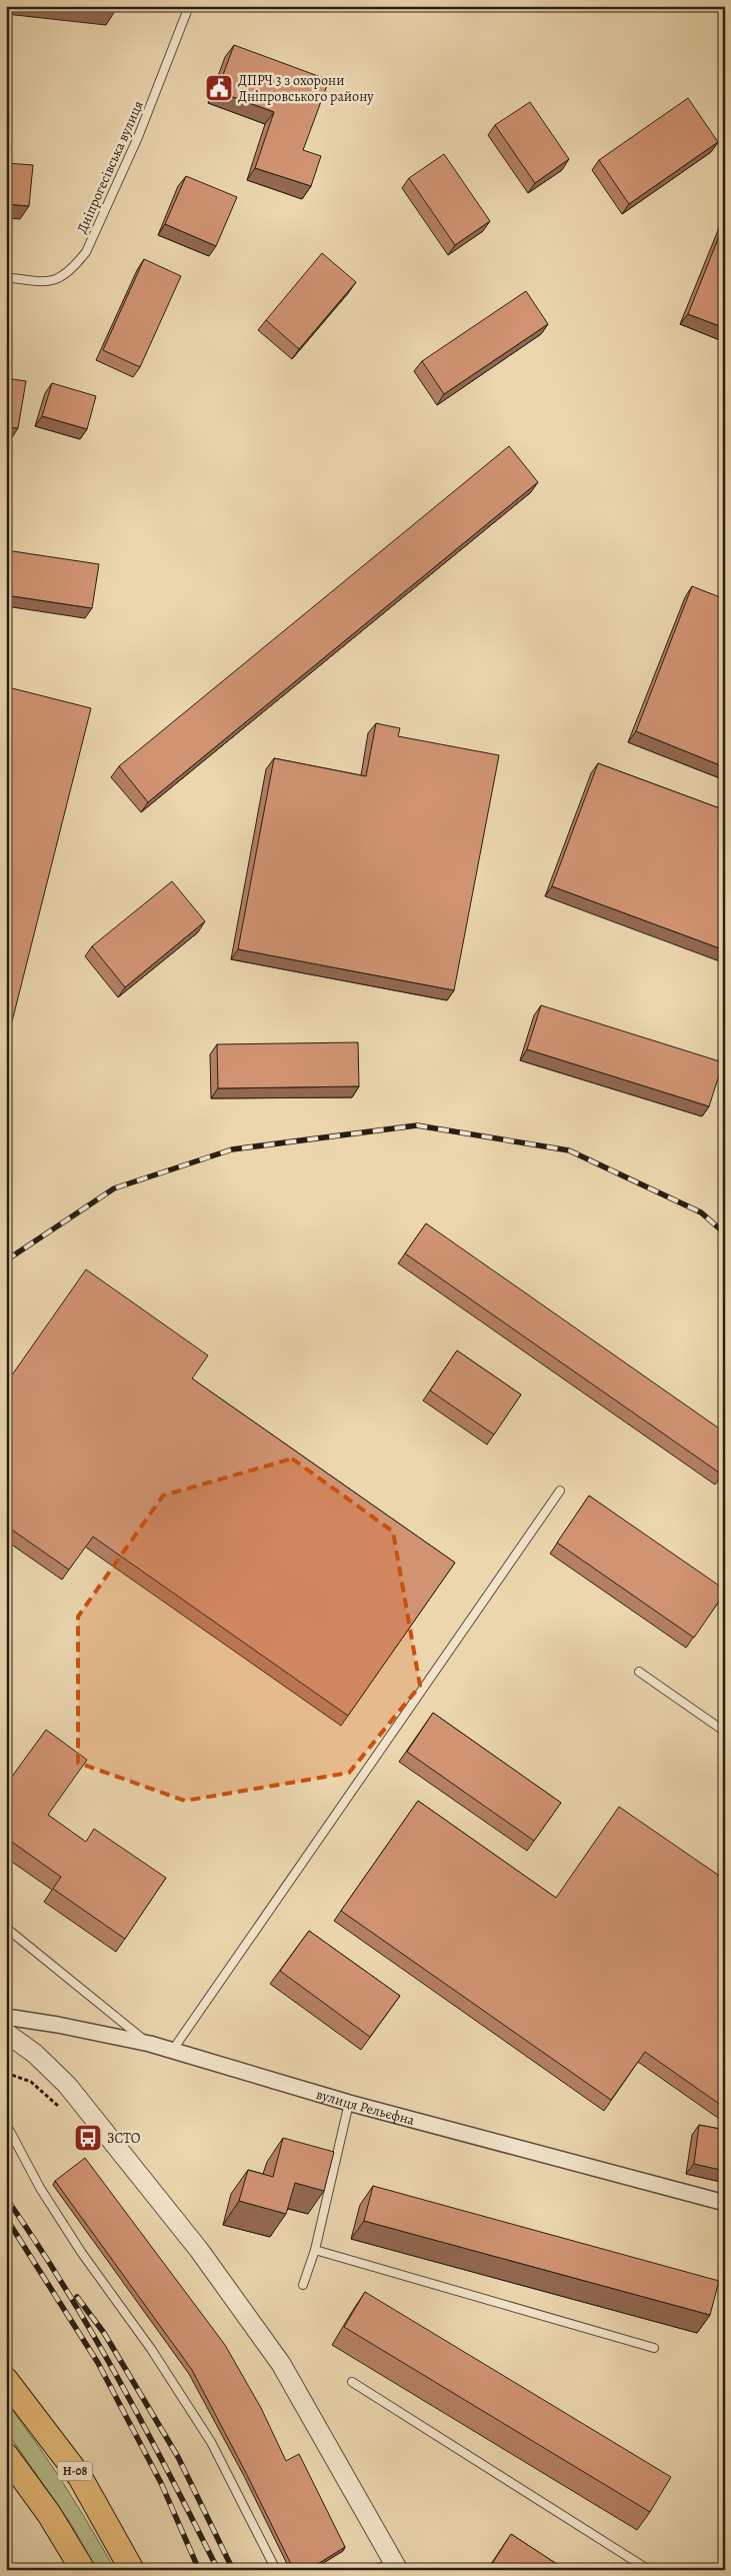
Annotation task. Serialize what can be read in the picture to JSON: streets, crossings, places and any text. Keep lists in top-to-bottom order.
{
  "streets": {
    "main road": ["Н-08"],
    "street": ["вулиця Рельєфна"],
    "lane": ["Дніпрогесівська вулиця"]
  },
  "places": {
    "public building": ["ДПРЧ 3 з охорони Дніпровського району"],
    "bus stop": ["ЗСТО"]
  }
}
